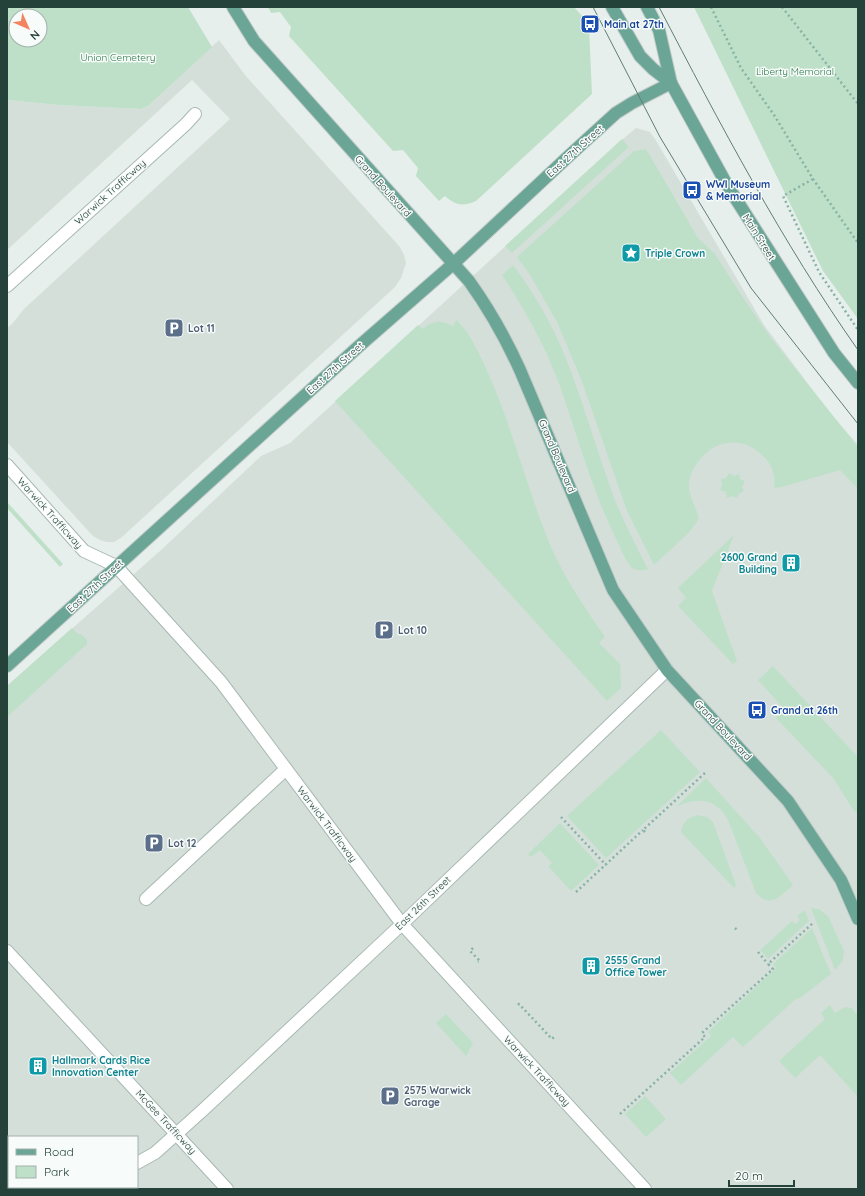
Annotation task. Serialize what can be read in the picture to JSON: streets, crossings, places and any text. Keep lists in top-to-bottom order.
{
  "streets": {
    "main road": ["East 27th Street", "Grand Boulevard", "Main Street"],
    "street": ["Warwick Trafficway", "East 26th Street", "McGee Trafficway"]
  },
  "crossings": [
    ["East 27th Street", "Grand Boulevard"],
    ["East 27th Street", "Warwick Trafficway"],
    ["East 27th Street", "Main Street"],
    ["Grand Boulevard", "East 26th Street"],
    ["Warwick Trafficway", "East 26th Street"],
    ["East 26th Street", "McGee Trafficway"]
  ],
  "parks": ["Union Cemetery", "Liberty Memorial"],
  "places": {
    "bus stop": ["Main at 27th", "WWI Museum & Memorial", "Grand at 26th"],
    "place": ["Triple Crown"],
    "parking": [
      "Lot 11",
      "Lot 10",
      "Lot 12",
      "2575 Warwick Garage"
    ],
    "building": ["2600 Grand Building", "2555 Grand Office Tower", "Hallmark Cards Rice Innovation Center"]
  },
  "legend": ["Road", "Park"],
  "scale_bar": "20 m",
  "north": "bottom right"
}
